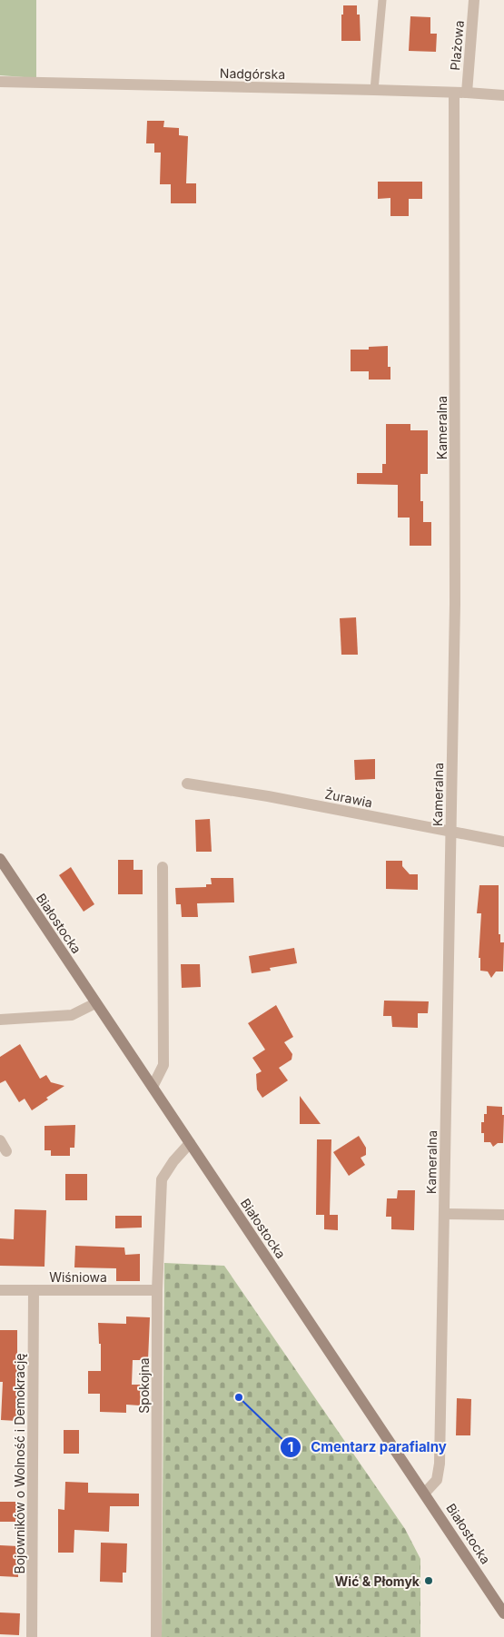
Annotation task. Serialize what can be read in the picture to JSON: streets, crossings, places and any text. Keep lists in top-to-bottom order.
{
  "streets": {
    "street": [
      "Plażowa",
      "Nadgórska",
      "Kameralna",
      "Żurawia",
      "Białostocka",
      "Wiśniowa",
      "Spokojna",
      "Bojowników o Wolność i Demokrację"
    ]
  },
  "crossings": [
    ["Plażowa", "Nadgórska"],
    ["Nadgórska", "Kameralna"],
    ["Kameralna", "Żurawia"],
    ["Kameralna", "Białostocka"],
    ["Białostocka", "Spokojna"],
    ["Wiśniowa", "Spokojna"],
    ["Wiśniowa", "Bojowników o Wolność i Demokrację"]
  ],
  "places": ["Cmentarz parafialny", "Wić & Płomyk"]
}
